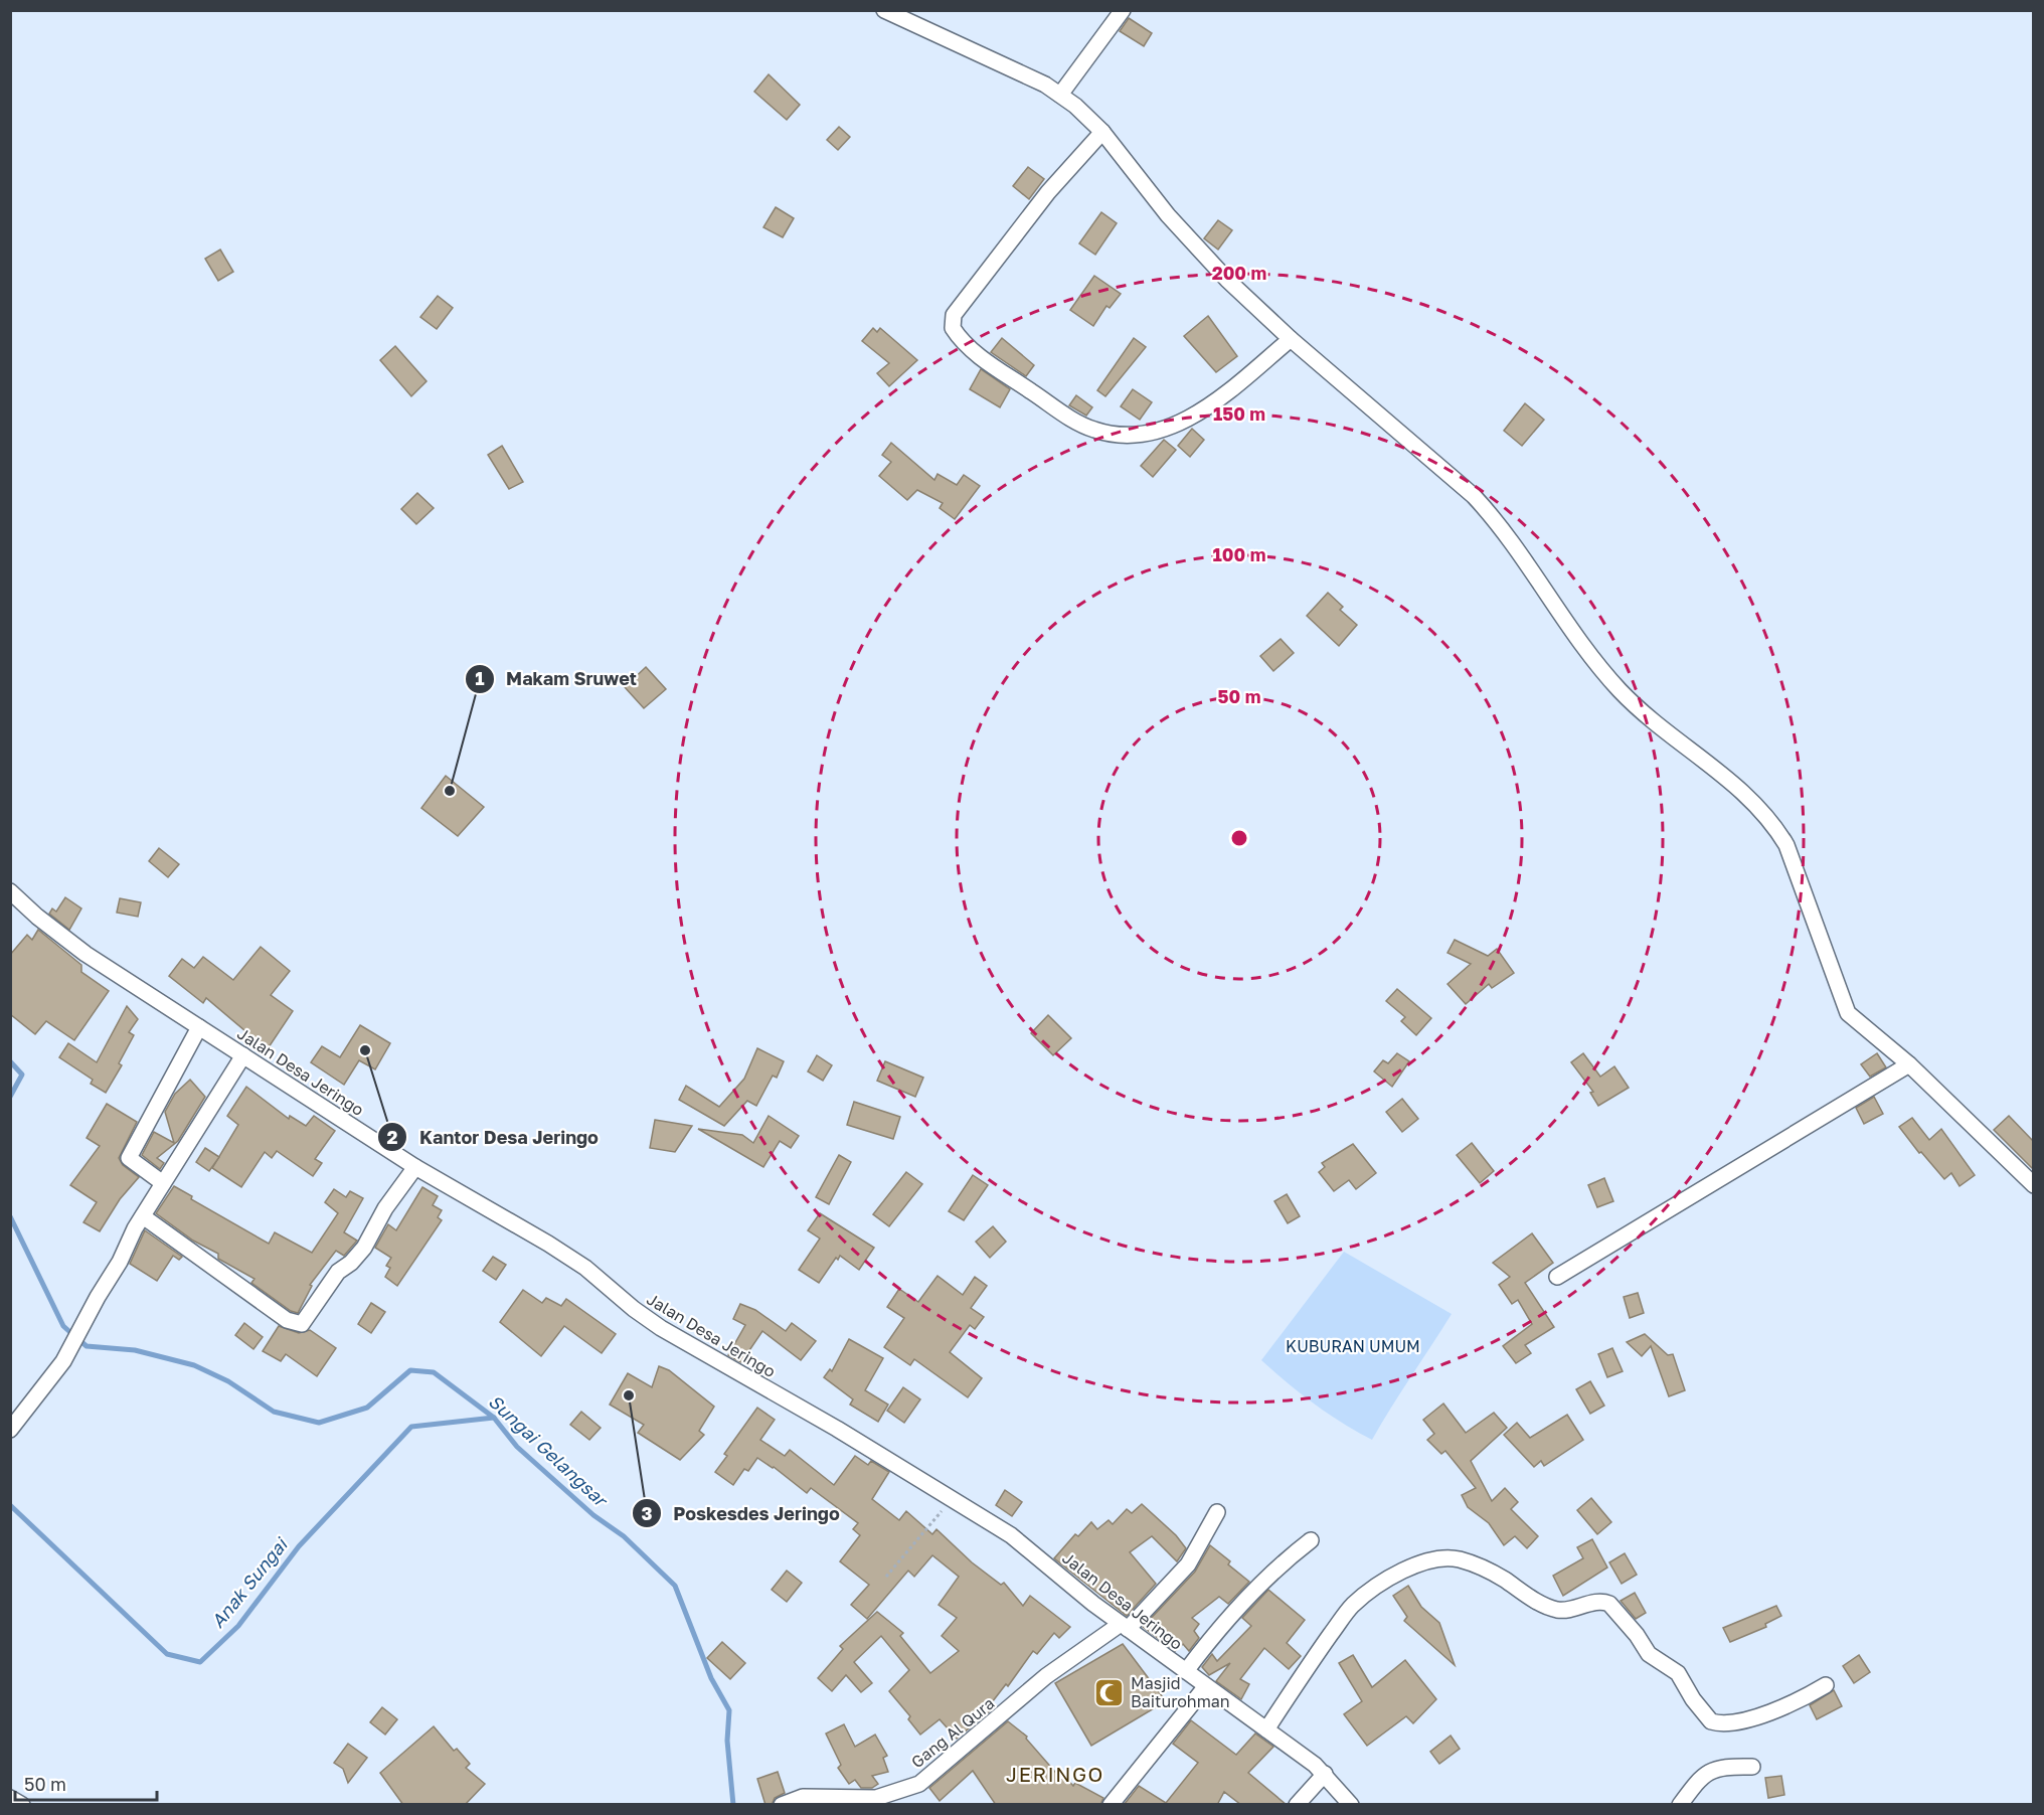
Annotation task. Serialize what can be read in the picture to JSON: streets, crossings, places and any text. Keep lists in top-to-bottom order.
{
  "streets": {
    "street": ["Jalan Desa Jeringo", "Gang Al Qura"]
  },
  "crossings": [
    ["Jalan Desa Jeringo", "Gang Al Qura"]
  ],
  "districts": ["JERINGO"],
  "water": ["Sungai Gelangsar", "Anak Sungai"],
  "parks": ["KUBURAN UMUM"],
  "places": {
    "other": ["Makam Sruwet", "Kantor Desa Jeringo", "Poskesdes Jeringo"],
    "mosque": ["Masjid Baiturohman"]
  },
  "scale_bar": "50 m",
  "rings": [
    "200 m",
    "150 m",
    "100 m",
    "50 m"
  ]
}
